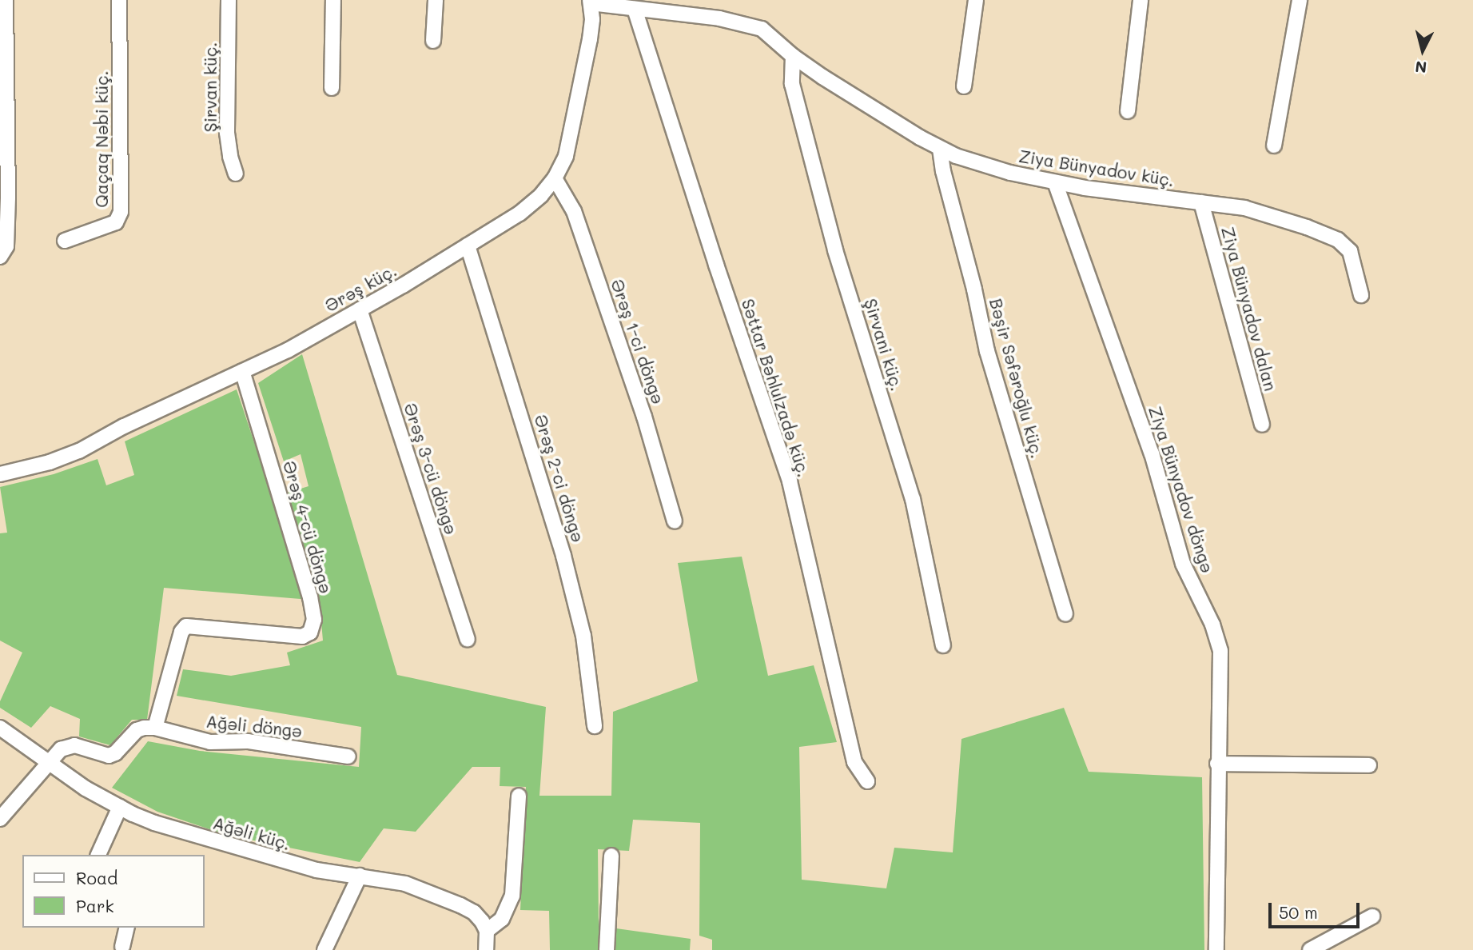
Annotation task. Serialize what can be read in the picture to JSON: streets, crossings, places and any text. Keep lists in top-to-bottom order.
{
  "streets": {
    "street": [
      "Şirvan küç.",
      "Qaçaq Nəbi küç.",
      "Ziya Bünyadov küç.",
      "Ərəş küç.",
      "Ziya Bünyadov dalan",
      "Ərəş 1-ci döngə",
      "Şirvani küç.",
      "Bəşir Səfəroğlu küç.",
      "Səttar Bəhlulzadə küç.",
      "Ərəş 3-cü döngə",
      "Ərəş 2-ci döngə",
      "Ziya Bünyadov döngə",
      "Ərəş 4-cü döngə",
      "Ağəli döngə",
      "Ağəli küç."
    ]
  },
  "crossings": [
    ["Ziya Bünyadov küç.", "Ərəş küç."],
    ["Ziya Bünyadov küç.", "Ziya Bünyadov dalan"],
    ["Ziya Bünyadov küç.", "Şirvani küç."],
    ["Ziya Bünyadov küç.", "Bəşir Səfəroğlu küç."],
    ["Ziya Bünyadov küç.", "Səttar Bəhlulzadə küç."],
    ["Ziya Bünyadov küç.", "Ziya Bünyadov döngə"],
    ["Ərəş küç.", "Ərəş 1-ci döngə"],
    ["Ərəş küç.", "Ərəş 3-cü döngə"],
    ["Ərəş küç.", "Ərəş 2-ci döngə"],
    ["Ərəş küç.", "Ərəş 4-cü döngə"],
    ["Ərəş 4-cü döngə", "Ağəli döngə"]
  ],
  "legend": ["Road", "Park"],
  "scale_bar": "50 m",
  "north": "bottom"
}
